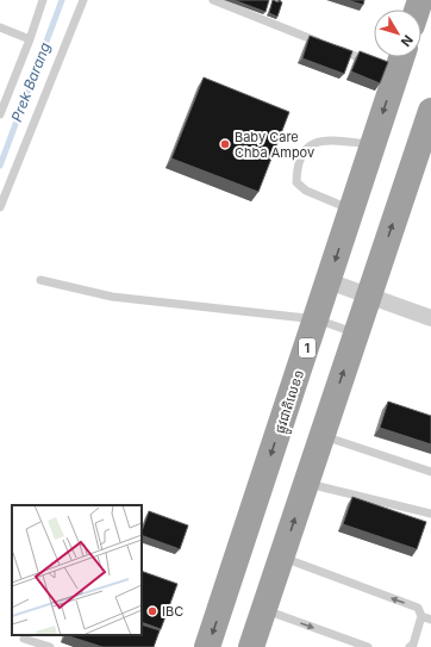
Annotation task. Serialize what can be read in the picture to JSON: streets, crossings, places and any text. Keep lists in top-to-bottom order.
{
  "streets": {
    "highway": ["1", "ផ្លូវជាតិលេខ១"]
  },
  "water": ["Prek Barang"],
  "places": ["Baby Care Chba Ampov", "IBC"],
  "north": "bottom right"
}
